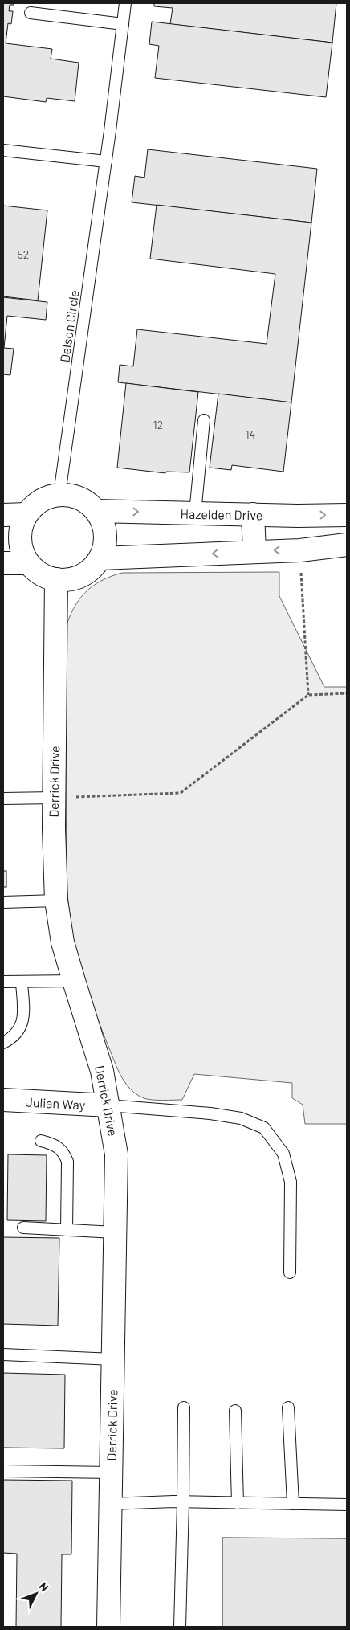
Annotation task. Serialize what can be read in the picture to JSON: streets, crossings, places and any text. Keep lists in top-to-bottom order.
{
  "streets": {
    "street": ["Hazelden Drive", "Derrick Drive", "Julian Way"],
    "lane": ["Delson Circle"]
  },
  "crossings": [
    ["Delson Circle", "Hazelden Drive"],
    ["Delson Circle", "Derrick Drive"],
    ["Hazelden Drive", "Derrick Drive"],
    ["Derrick Drive", "Julian Way"]
  ],
  "house_numbers": ["52", "12", "14"],
  "north": "top right"
}
